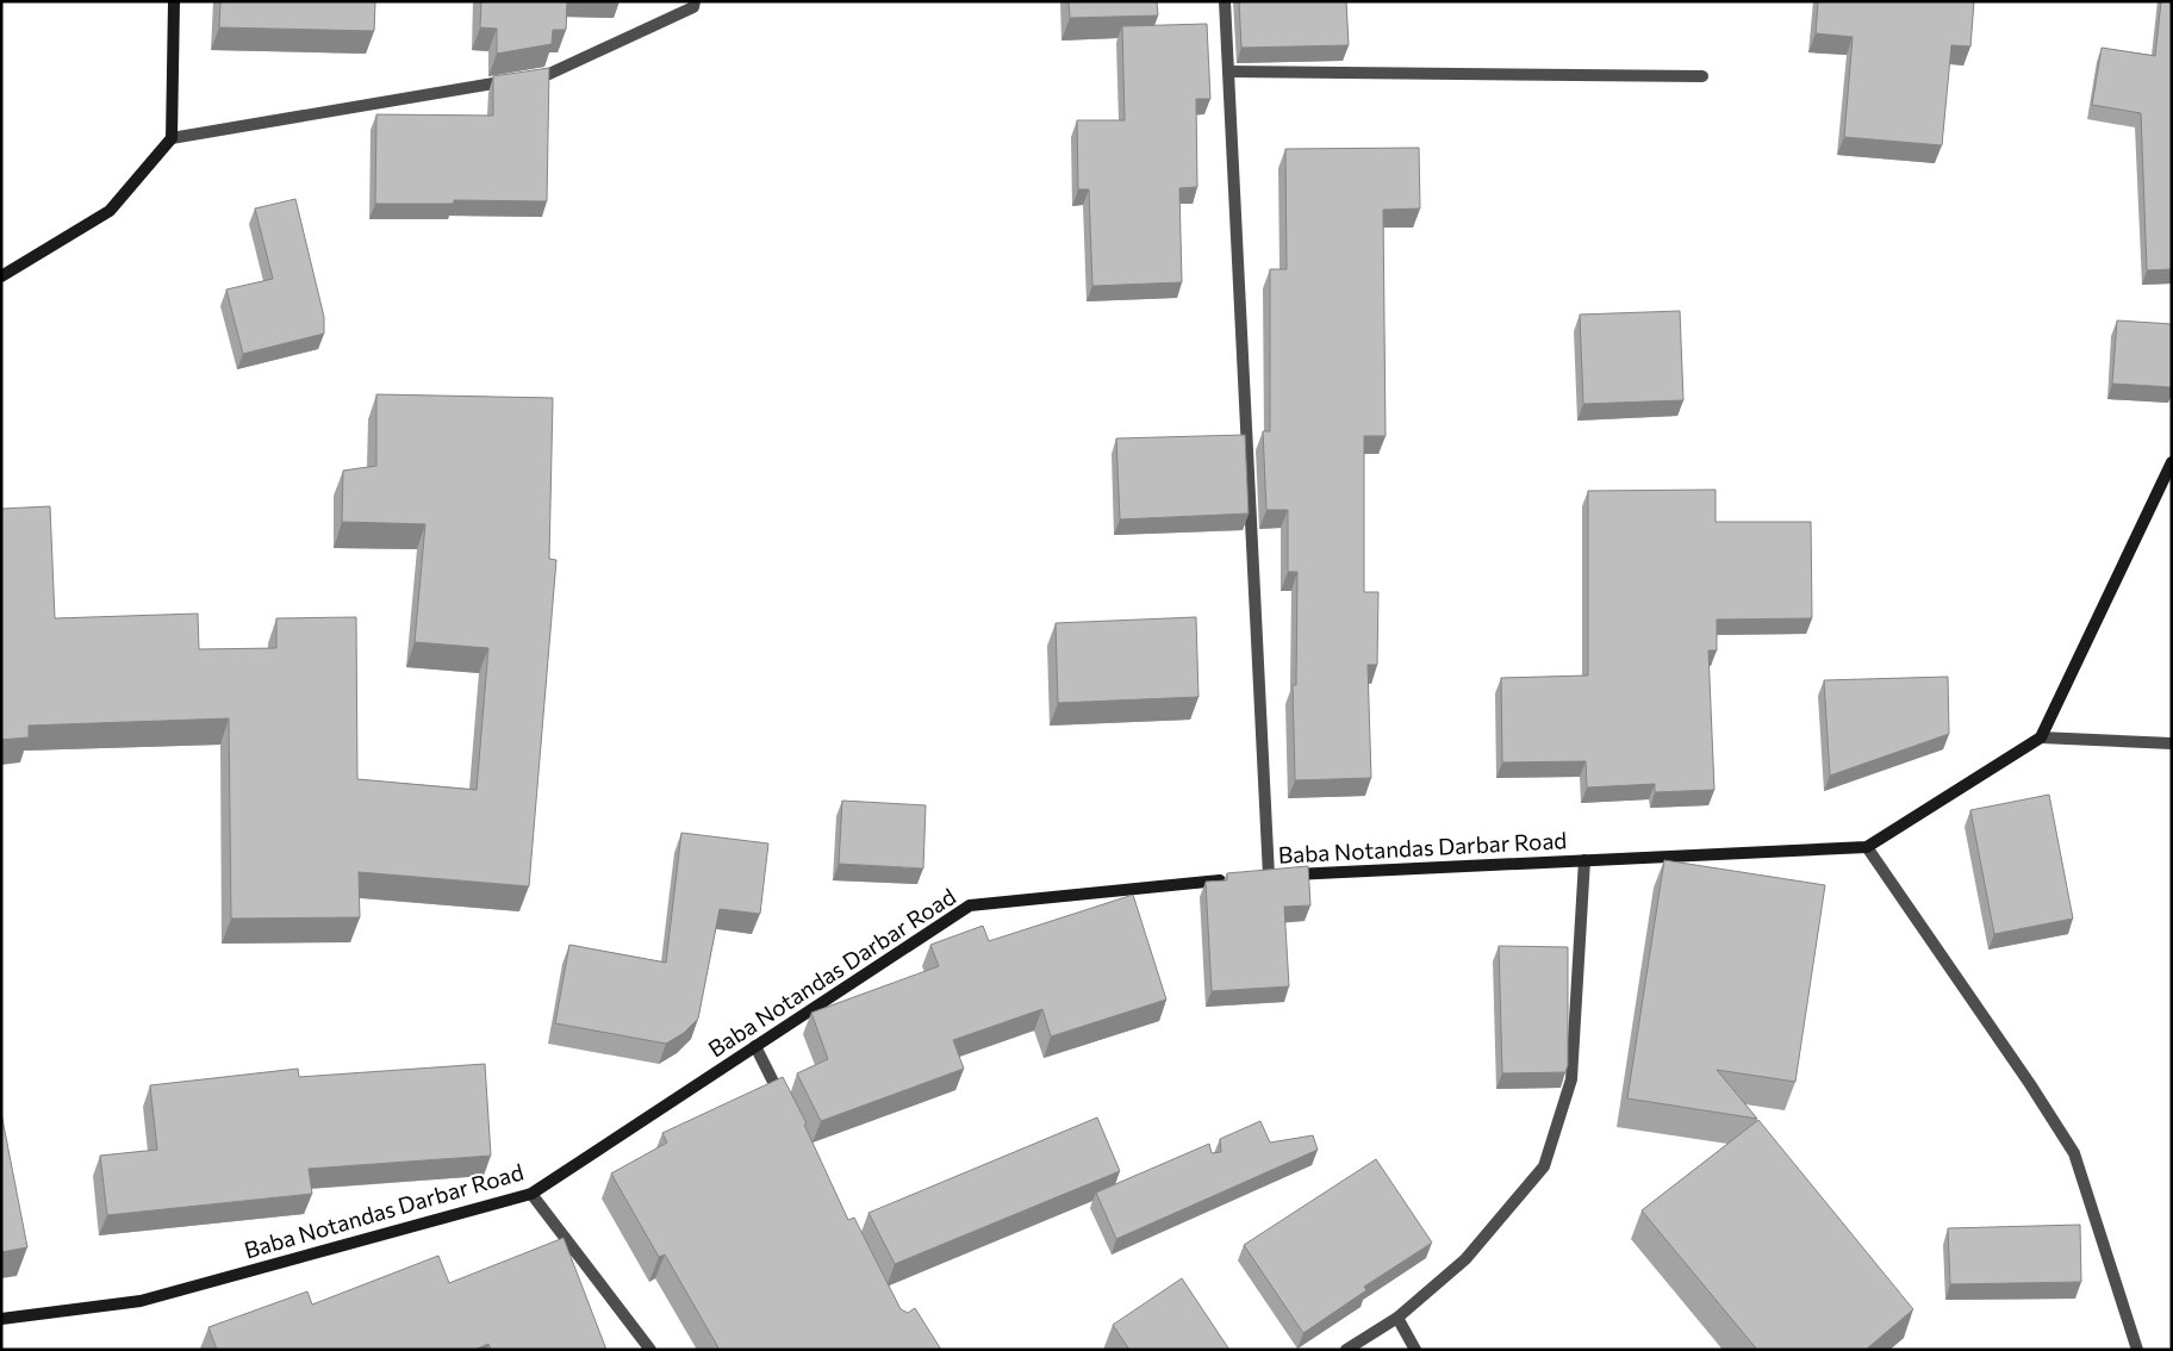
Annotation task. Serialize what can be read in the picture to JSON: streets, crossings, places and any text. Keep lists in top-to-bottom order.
{
  "streets": {
    "street": ["Baba Notandas Darbar Road"]
  }
}
